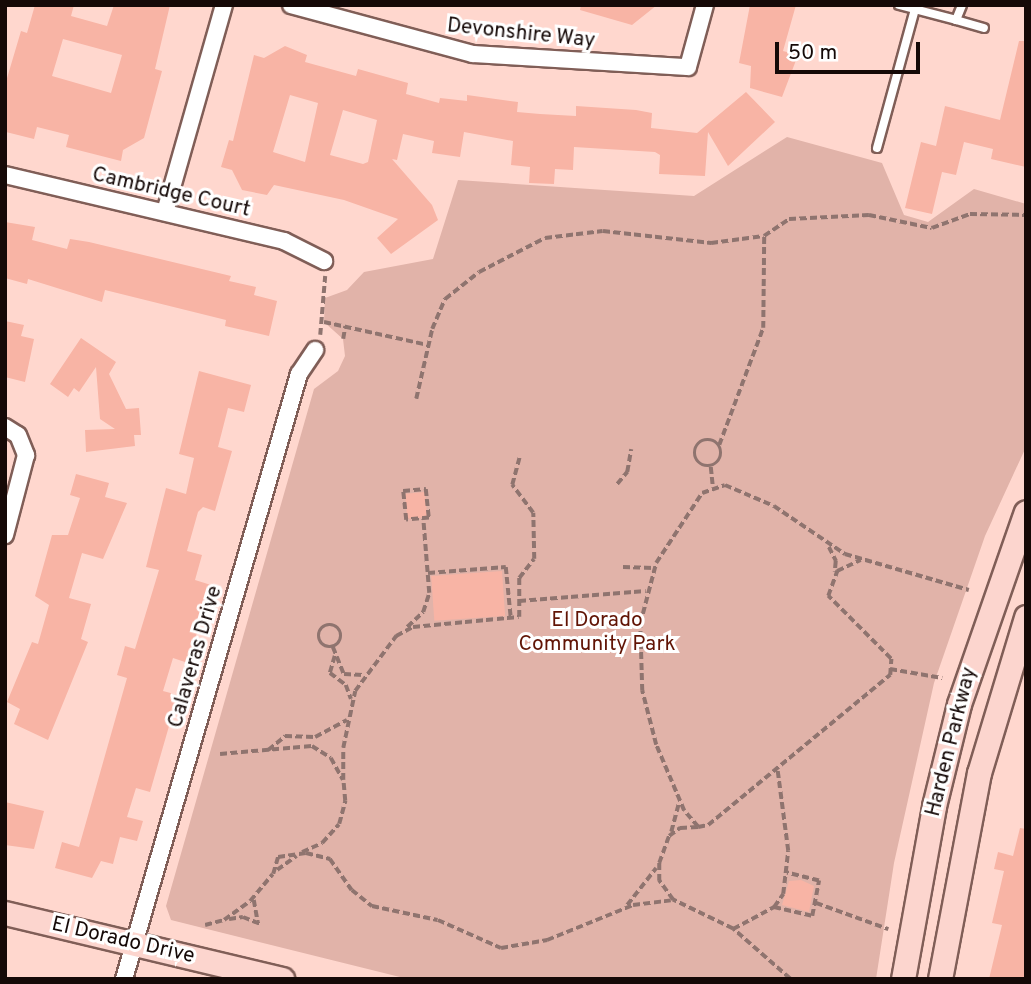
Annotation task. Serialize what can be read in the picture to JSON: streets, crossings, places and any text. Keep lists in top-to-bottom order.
{
  "streets": {
    "street": [
      "Devonshire Way",
      "Cambridge Court",
      "Calaveras Drive",
      "Harden Parkway",
      "El Dorado Drive"
    ]
  },
  "crossings": [
    ["Calaveras Drive", "El Dorado Drive"]
  ],
  "parks": ["El Dorado Community Park"],
  "scale_bar": "50 m"
}
